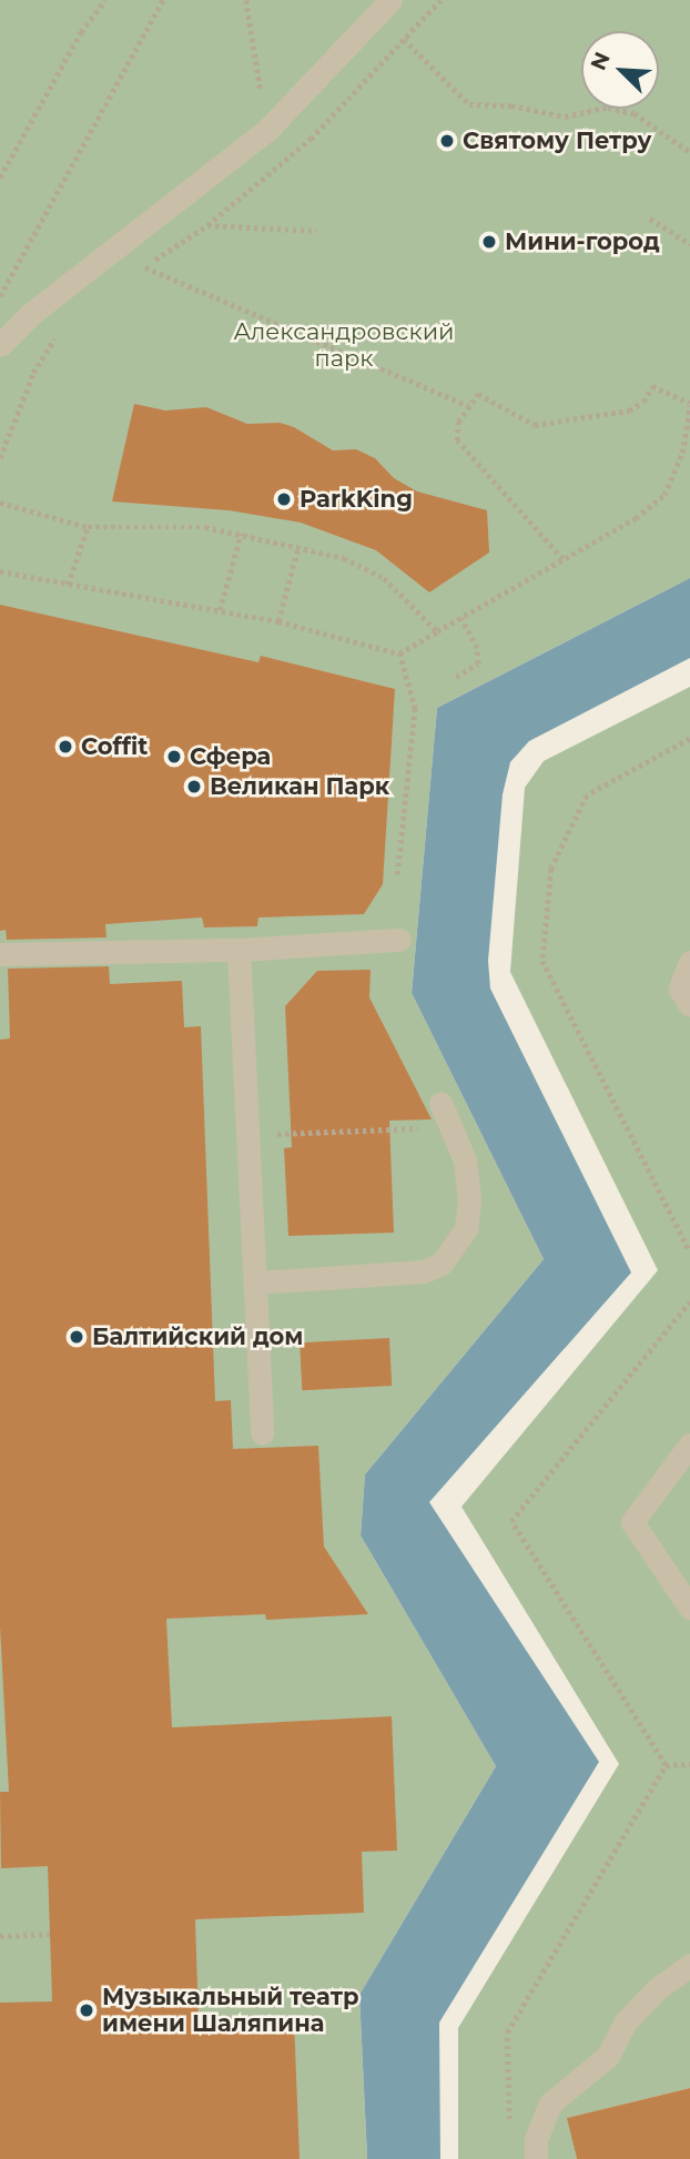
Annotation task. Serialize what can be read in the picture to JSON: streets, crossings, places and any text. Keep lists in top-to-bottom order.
{
  "parks": ["Александровский парк"],
  "places": [
    "Святому Петру",
    "Мини-город",
    "ParkKing",
    "Coffit",
    "Сфера",
    "Великан Парк",
    "Балтийский дом",
    "Музыкальный театр имени Шаляпина"
  ],
  "north": "top left"
}
